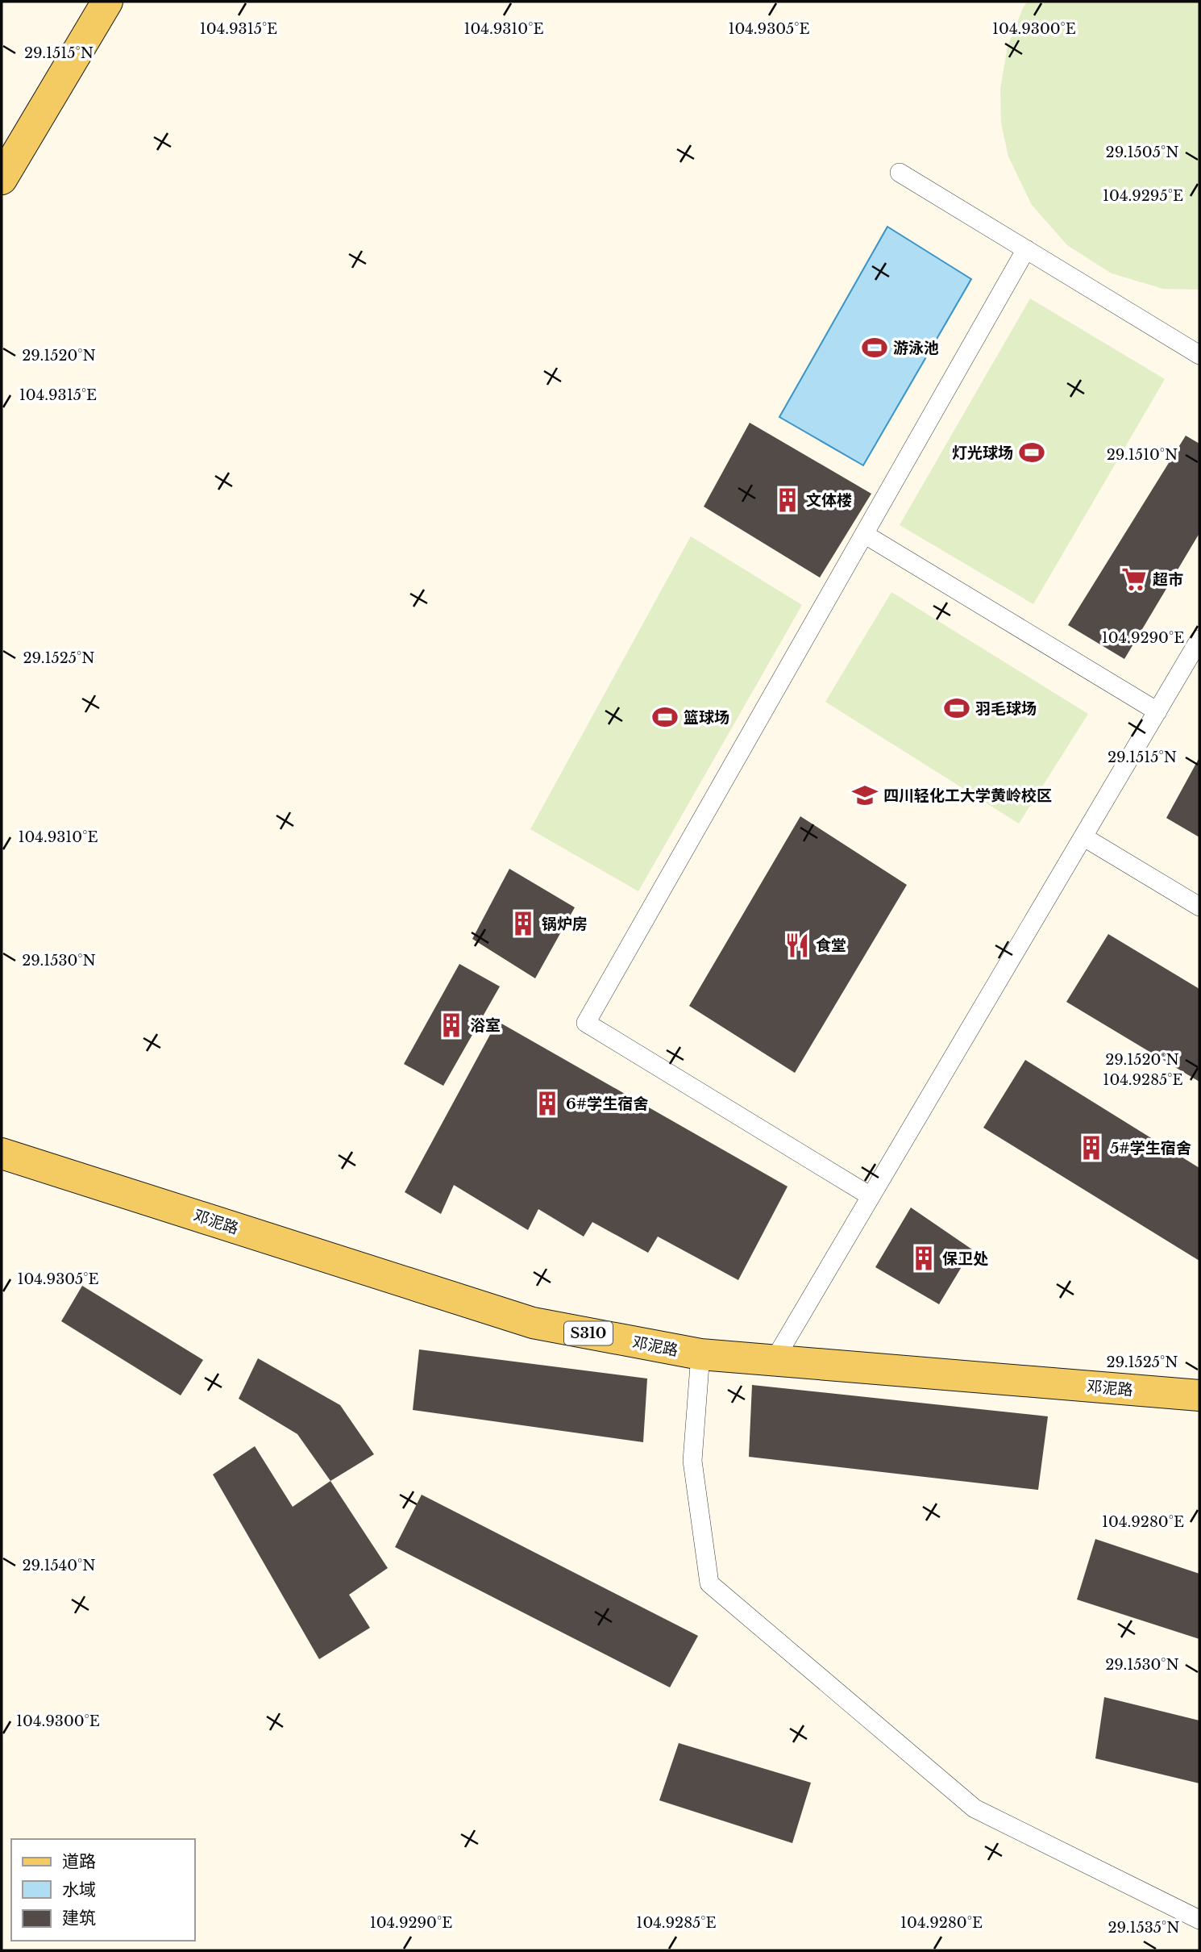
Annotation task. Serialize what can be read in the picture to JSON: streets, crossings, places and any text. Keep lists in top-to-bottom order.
{
  "streets": {
    "main road": ["邓泥路", "S310"]
  },
  "places": {
    "sports": [
      "游泳池",
      "灯光球场",
      "羽毛球场",
      "篮球场"
    ],
    "building": [
      "文体楼",
      "锅炉房",
      "浴室",
      "6#学生宿舍",
      "5#学生宿舍",
      "保卫处"
    ],
    "supermarket": ["超市"],
    "school or university": ["四川轻化工大学黄岭校区"],
    "restaurant": ["食堂"]
  },
  "legend": ["道路", "水域", "建筑"],
  "coordinates": [
    "104.9305°E",
    "104.9315°E",
    "104.9310°E",
    "104.9300°E",
    "29.1515°N",
    "29.1505°N",
    "104.9295°E",
    "29.1520°N",
    "29.1510°N",
    "104.9290°E",
    "29.1525°N",
    "29.1530°N",
    "104.9285°E",
    "104.9280°E",
    "29.1540°N",
    "29.1535°N"
  ]
}
